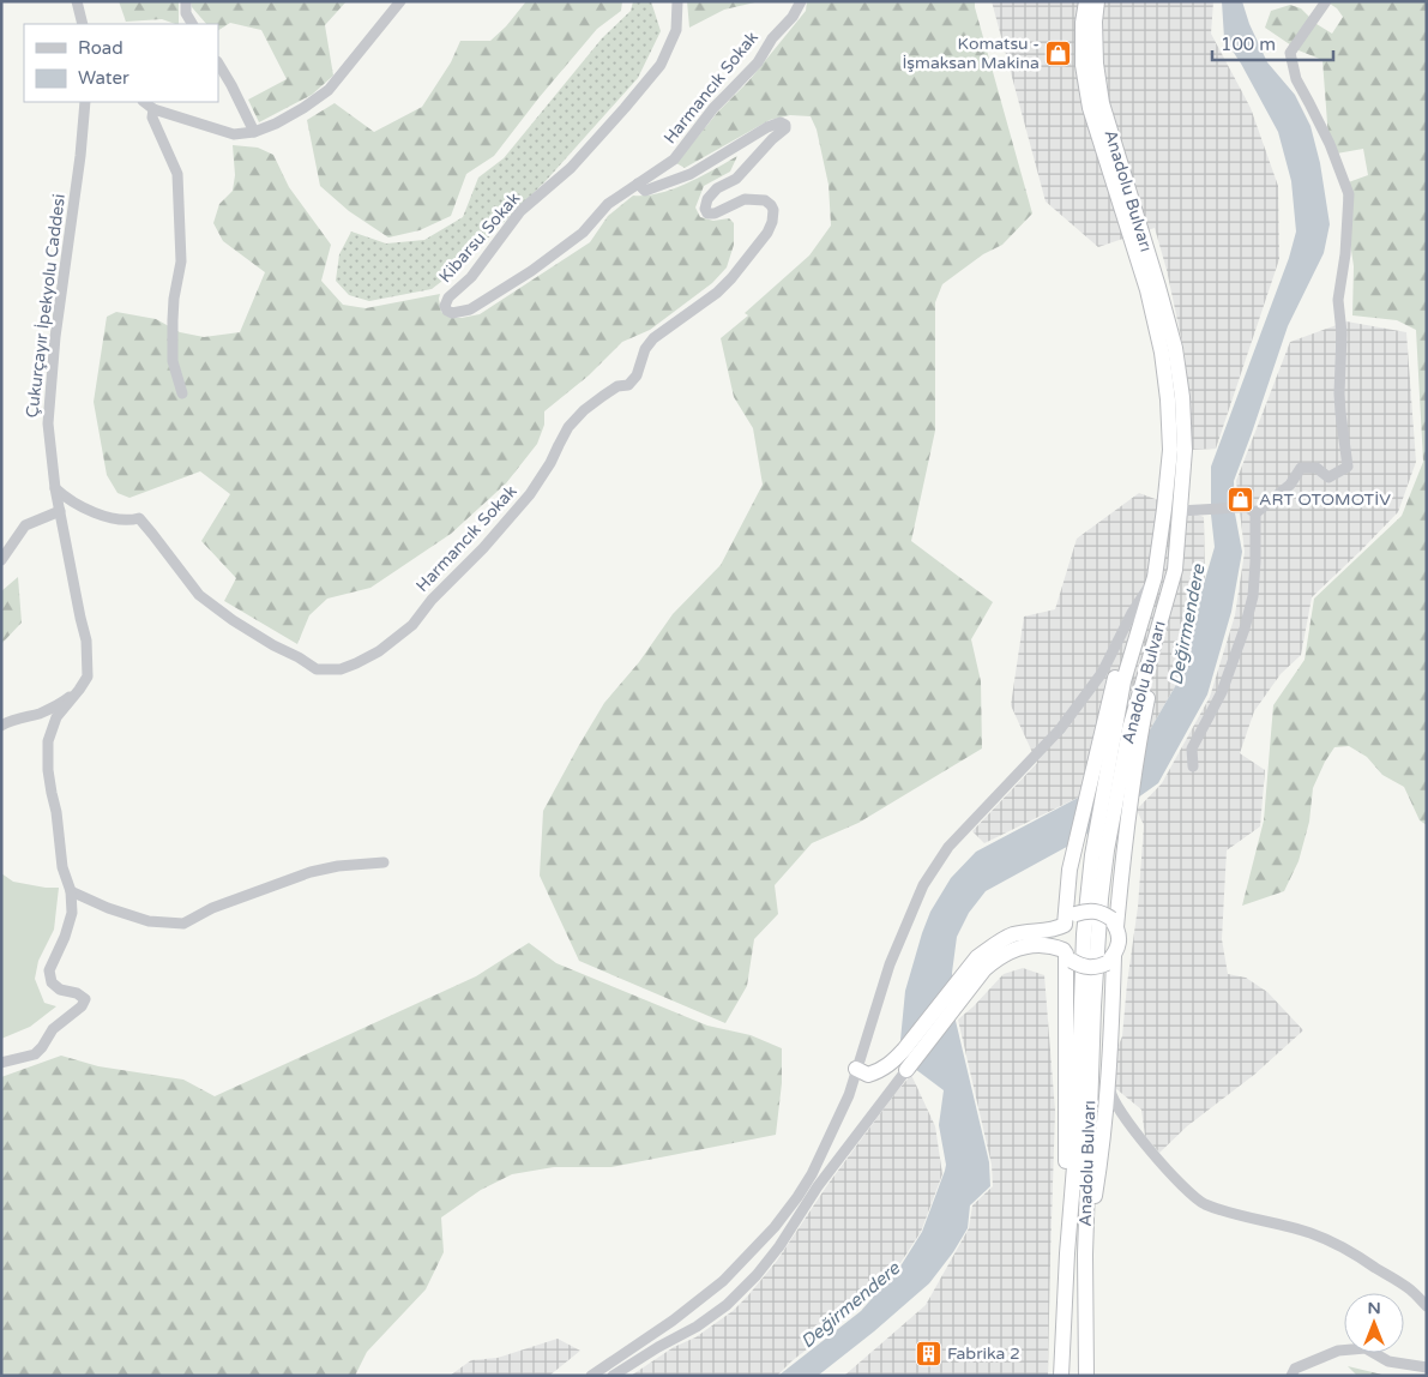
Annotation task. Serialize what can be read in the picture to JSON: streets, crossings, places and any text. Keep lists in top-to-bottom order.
{
  "streets": {
    "highway": ["Anadolu Bulvarı"],
    "street": ["Harmancık Sokak", "Kibarsu Sokak", "Çukurçayır İpekyolu Caddesi"]
  },
  "crossings": [
    ["Harmancık Sokak", "Kibarsu Sokak"],
    ["Harmancık Sokak", "Çukurçayır İpekyolu Caddesi"]
  ],
  "water": ["Değirmendere"],
  "places": {
    "shop": ["Komatsu - İşmaksan Makina", "ART OTOMOTİV"],
    "building": ["Fabrika 2"]
  },
  "legend": ["Road", "Water"],
  "scale_bar": "100 m",
  "north": "top"
}
